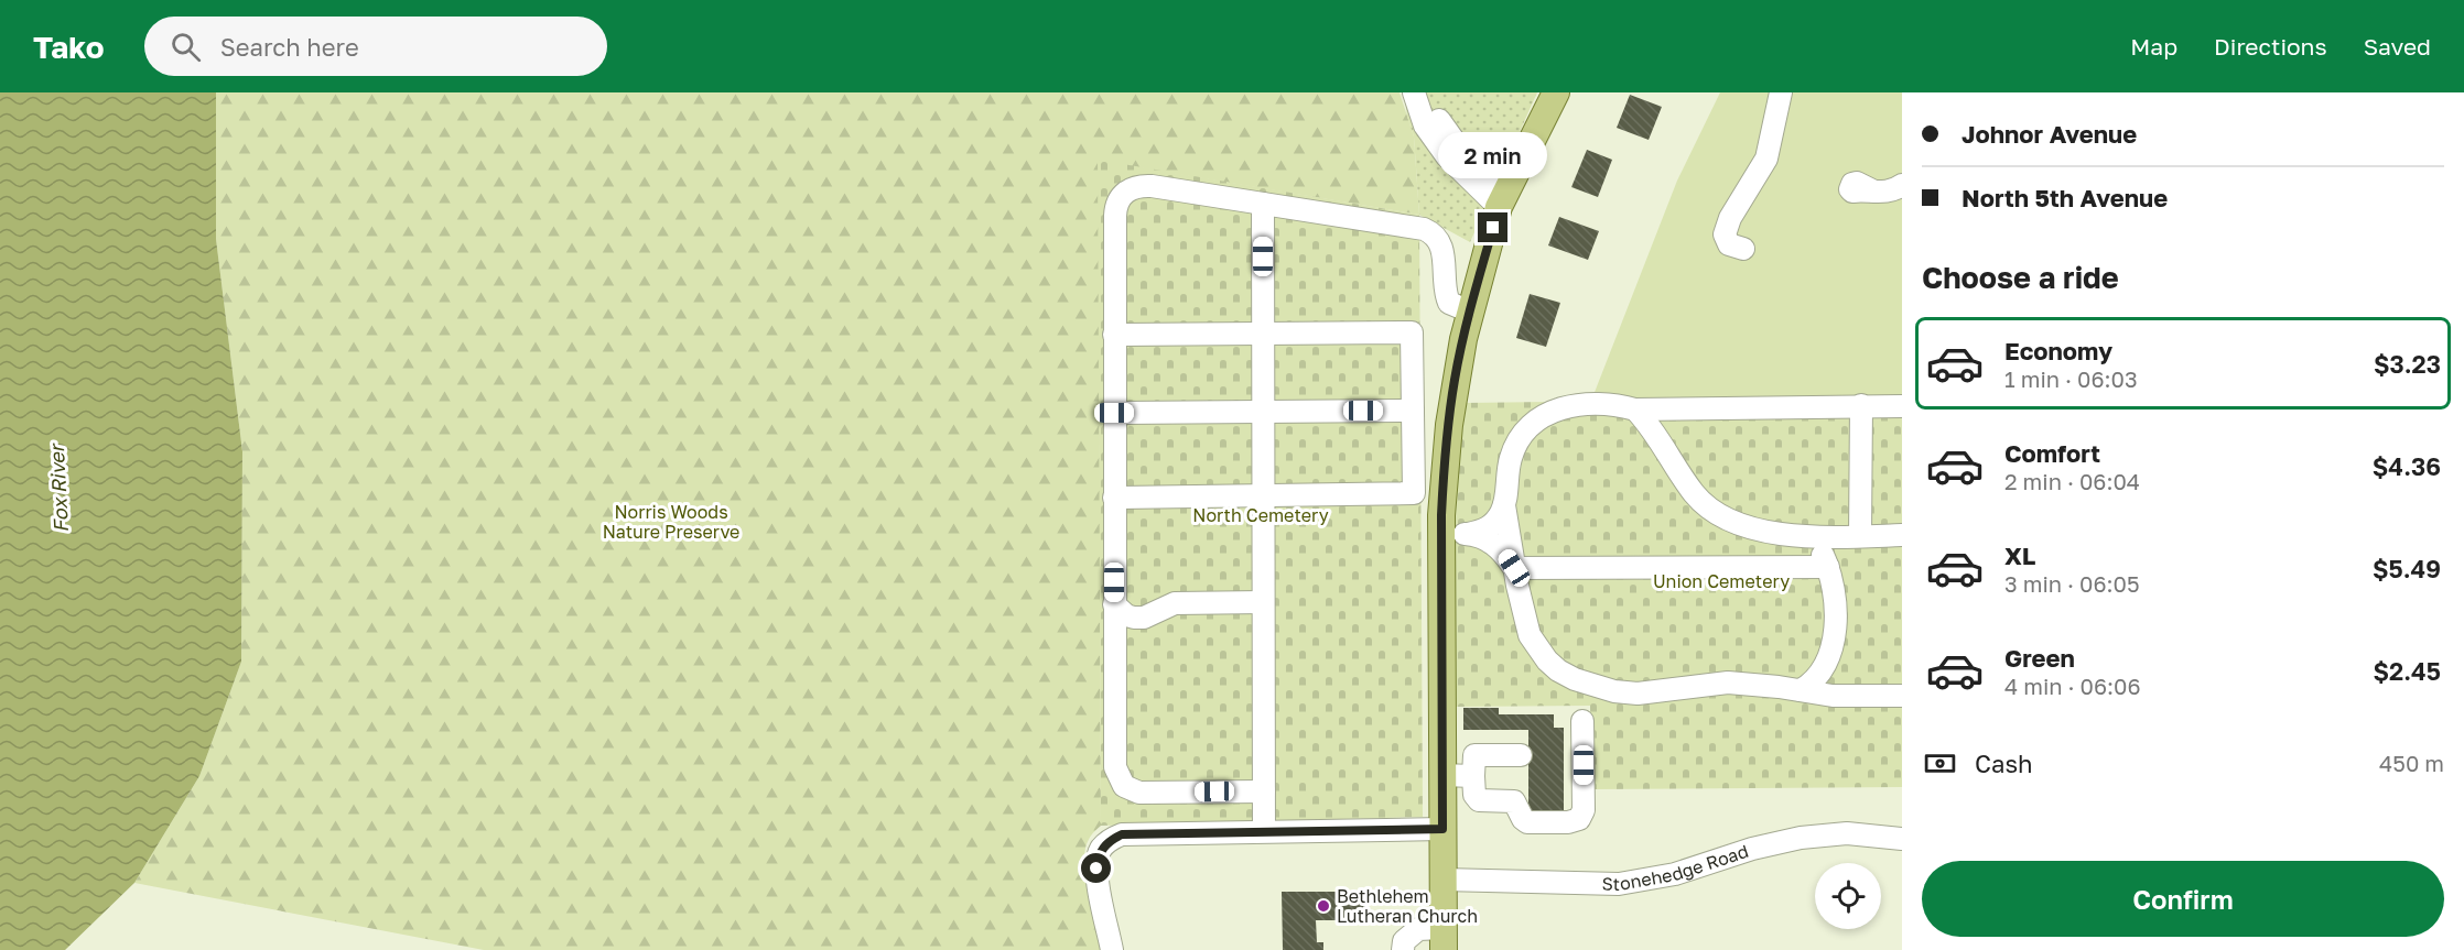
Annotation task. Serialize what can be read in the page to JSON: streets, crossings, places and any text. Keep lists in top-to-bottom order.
{
  "streets": {
    "street": ["Stonehedge Road"]
  },
  "water": ["Fox River"],
  "parks": ["Norris Woods Nature Preserve", "North Cemetery", "Union Cemetery"],
  "places": ["Bethlehem Lutheran Church"],
  "page": {
    "header": "Tako",
    "search": "Search here",
    "nav": ["Map", "Directions", "Saved"],
    "banner": ["Johnor Avenue", "North 5th Avenue"],
    "bubble": "2 min",
    "heading": "Choose a ride",
    "list": [
      {
        "name": "Economy",
        "note": "1 min · 06:03",
        "value": "$3.23"
      },
      {
        "name": "Comfort",
        "note": "2 min · 06:04",
        "value": "$4.36"
      },
      {
        "name": "XL",
        "note": "3 min · 06:05",
        "value": "$5.49"
      },
      {
        "name": "Green",
        "note": "4 min · 06:06",
        "value": "$2.45"
      }
    ],
    "pay": ["Cash", "450 m"],
    "buttons": "Confirm"
  }
}
